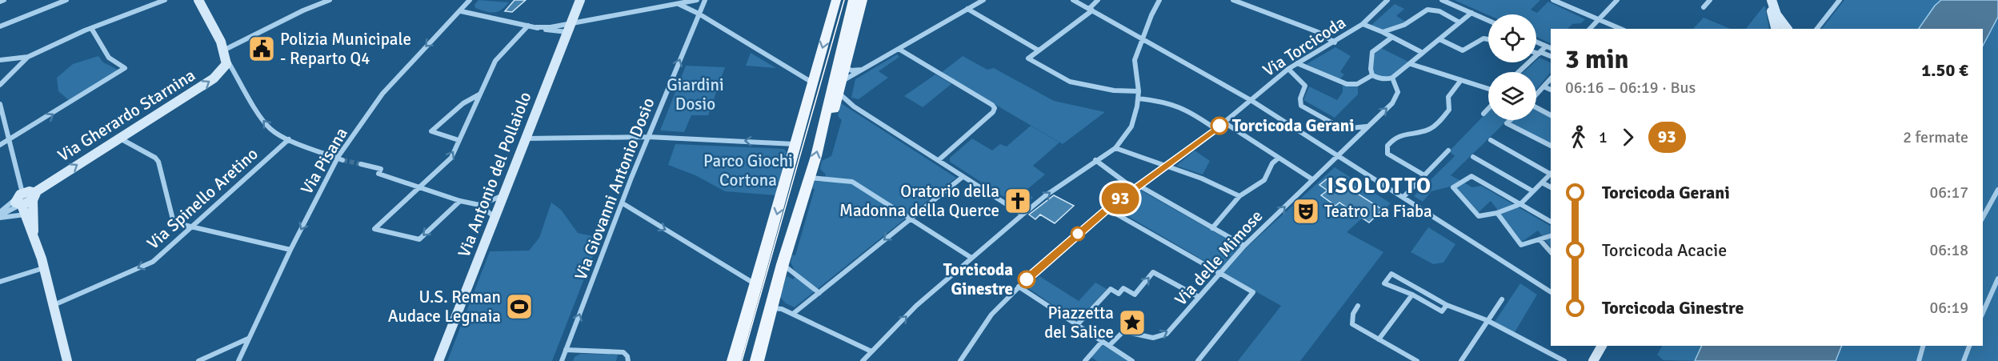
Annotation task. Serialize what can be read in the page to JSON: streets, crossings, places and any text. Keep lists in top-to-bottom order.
{
  "streets": {
    "street": [
      "Via Torcicoda",
      "Via Gherardo Starnina",
      "Via Pisana",
      "Via Antonio del Pollaiolo",
      "Via Giovanni Antonio Dosio",
      "Via Spinello Aretino",
      "Via delle Mimose"
    ]
  },
  "one_way": [
    "Via Gherardo Starnina",
    "Via Pisana",
    "Via Giovanni Antonio Dosio",
    "Via Spinello Aretino"
  ],
  "districts": ["ISOLOTTO"],
  "parks": ["Giardini Dosio", "Parco Giochi Cortona"],
  "places": {
    "public building": ["Polizia Municipale - Reparto Q4"],
    "other": ["Torcicoda Gerani", "Torcicoda Ginestre"],
    "church": ["Oratorio della Madonna della Querce"],
    "theatre": ["Teatro La Fiaba"],
    "sports": ["U.S. Reman Audace Legnaia"],
    "place": ["Piazzetta del Salice"]
  },
  "lines": ["bus line 93"],
  "page": {
    "on_map": "93",
    "heading": ["3 min", "06:16 – 06:19 · Bus", "1.50 €"],
    "legs": ["1", "93", "2 fermate"],
    "list": [
      {
        "name": "Torcicoda Gerani",
        "value": "06:17"
      },
      {
        "name": "Torcicoda Acacie",
        "value": "06:18"
      },
      {
        "name": "Torcicoda Ginestre",
        "value": "06:19"
      }
    ]
  }
}
